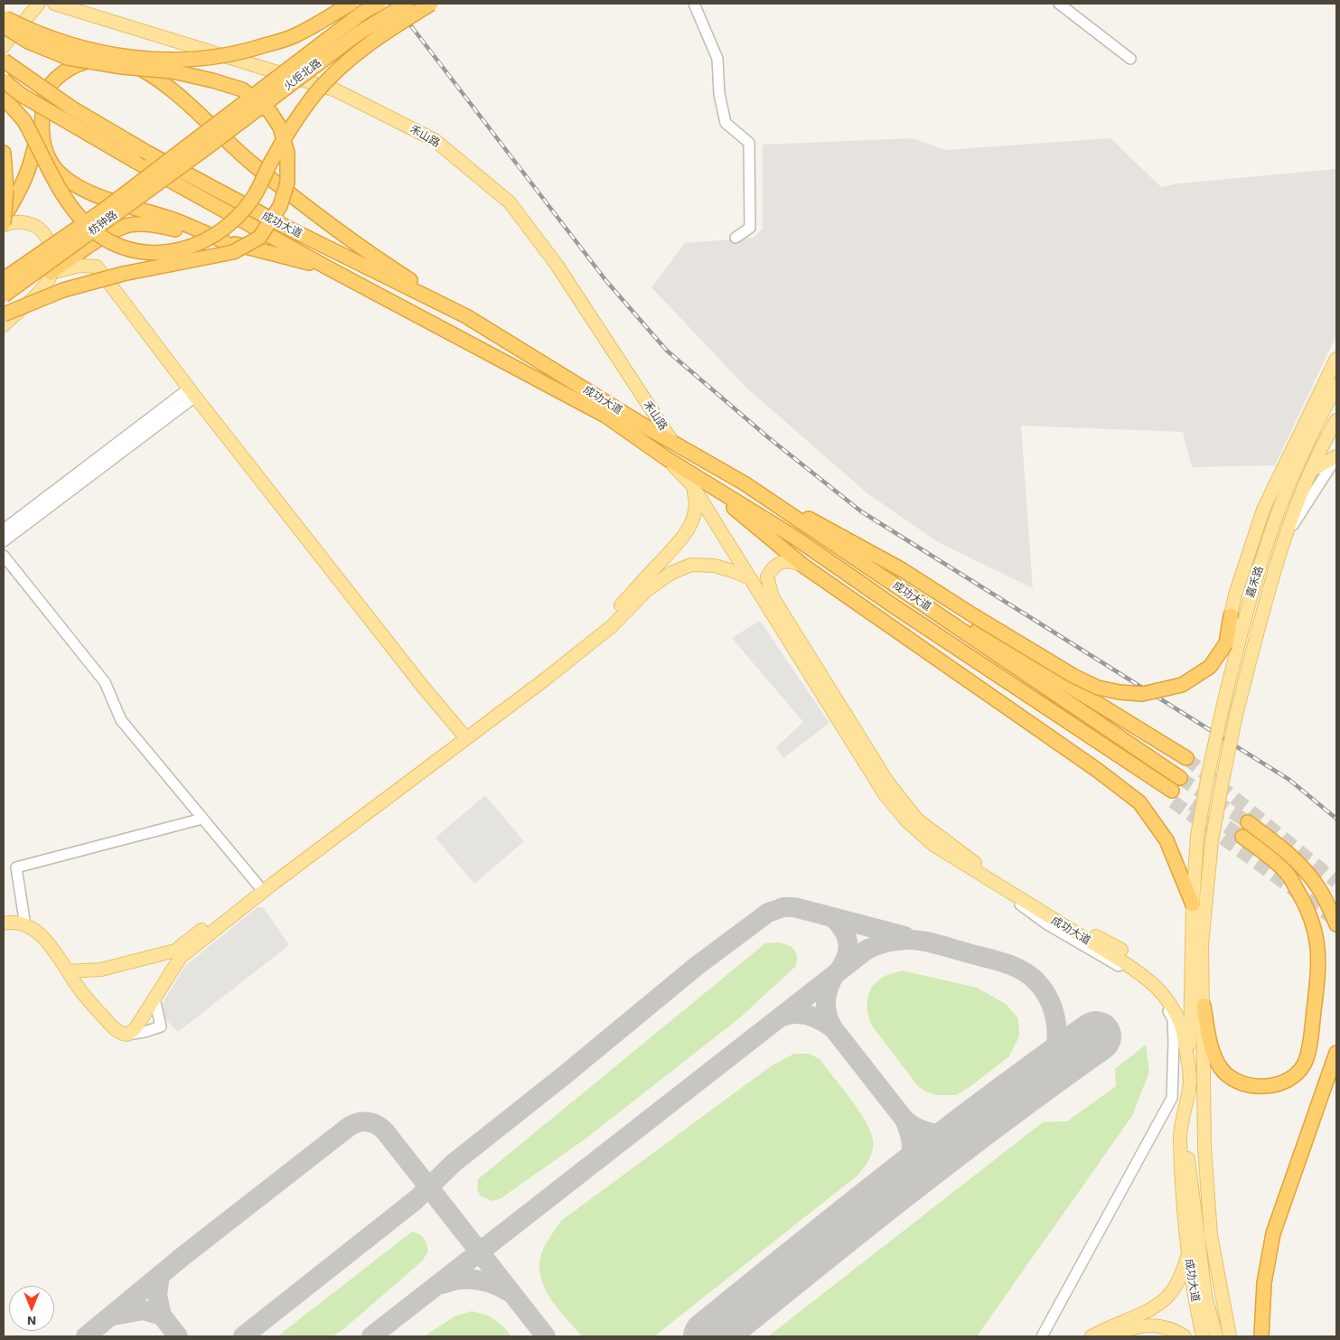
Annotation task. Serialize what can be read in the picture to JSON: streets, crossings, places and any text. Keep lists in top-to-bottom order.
{
  "streets": {
    "highway": ["火炬北路", "枋钟路", "成功大道"],
    "main road": ["禾山路", "嘉禾路"]
  },
  "crossings": [
    ["火炬北路", "枋钟路"],
    ["禾山路", "成功大道"],
    ["成功大道", "嘉禾路"]
  ],
  "north": "bottom"
}
